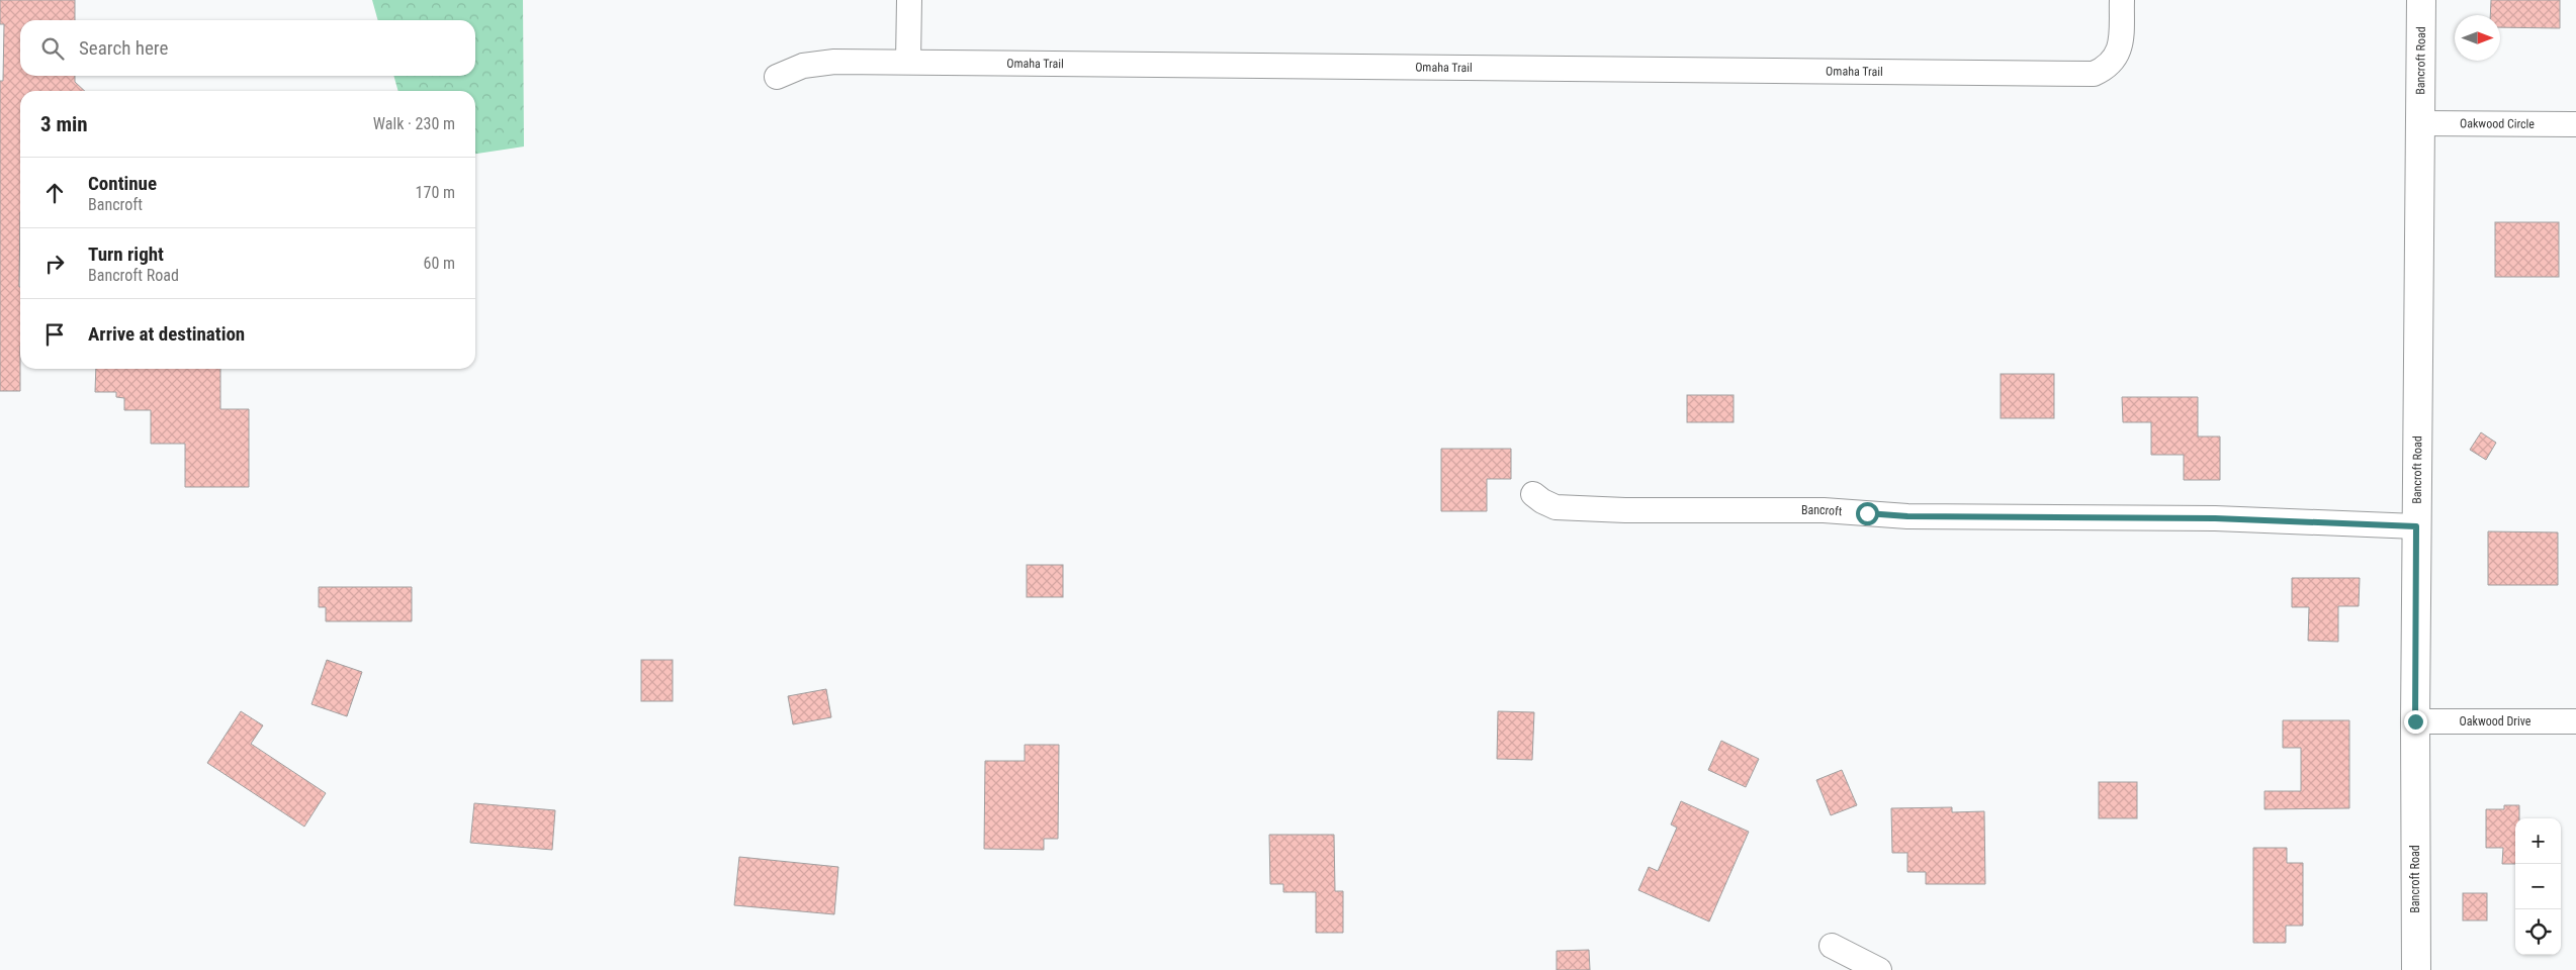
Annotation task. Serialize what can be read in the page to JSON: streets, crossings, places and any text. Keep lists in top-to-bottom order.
{
  "streets": {
    "street": [
      "Bancroft Road",
      "Omaha Trail",
      "Oakwood Circle",
      "Bancroft",
      "Oakwood Drive"
    ]
  },
  "crossings": [
    ["Bancroft Road", "Oakwood Circle"],
    ["Bancroft Road", "Bancroft"],
    ["Bancroft Road", "Oakwood Drive"]
  ],
  "north": "right",
  "page": {
    "search": "Search here",
    "heading": ["3 min", "Walk · 230 m"],
    "list": [
      ["Continue", "Bancroft", "170 m"],
      ["Turn right", "Bancroft Road", "60 m"],
      "Arrive at destination"
    ],
    "map_buttons": ["+", "−"]
  }
}
